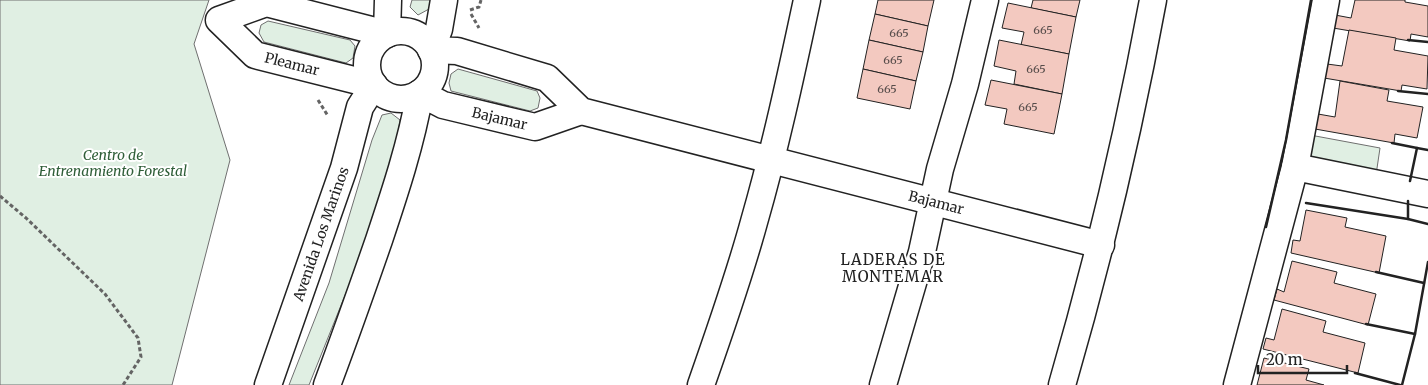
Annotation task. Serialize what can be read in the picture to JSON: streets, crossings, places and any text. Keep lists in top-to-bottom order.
{
  "streets": {
    "street": ["Pleamar", "Bajamar", "Avenida Los Marinos"]
  },
  "crossings": [
    ["Pleamar", "Bajamar"],
    ["Pleamar", "Avenida Los Marinos"],
    ["Bajamar", "Avenida Los Marinos"]
  ],
  "districts": ["LADERAS DE MONTEMAR"],
  "parks": ["Centro de Entrenamiento Forestal"],
  "house_numbers": [
    "665",
    "665",
    "665",
    "665",
    "665",
    "665"
  ],
  "scale_bar": "20 m"
}
